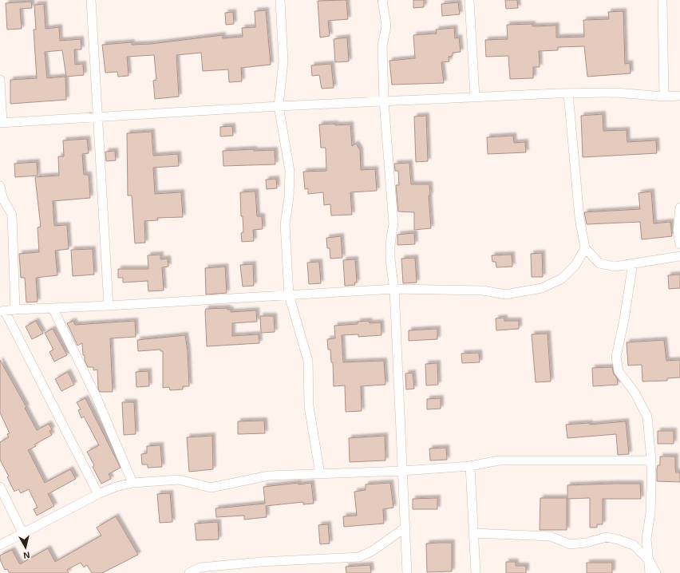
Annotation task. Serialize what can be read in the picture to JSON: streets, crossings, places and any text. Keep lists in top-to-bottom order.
{
  "north": "bottom"
}
